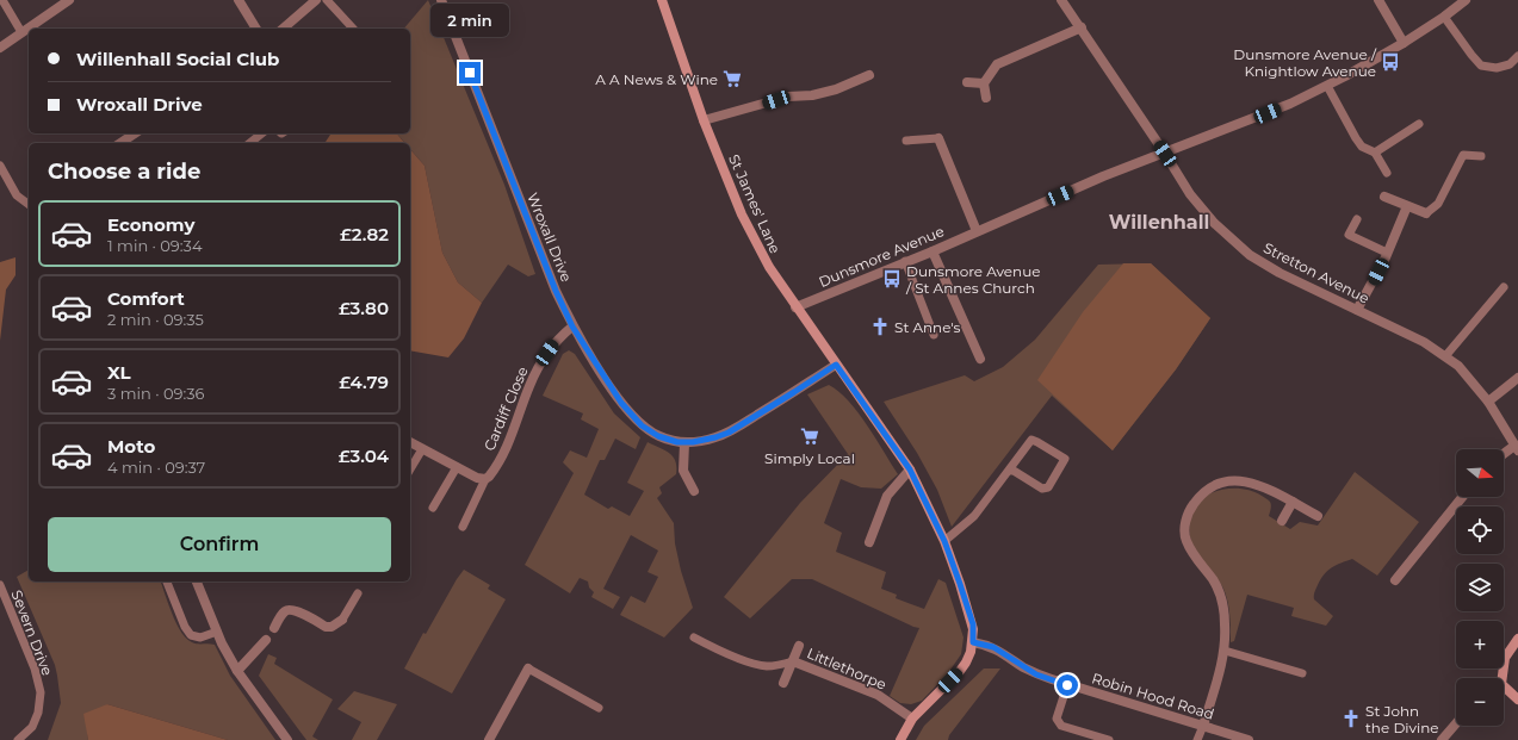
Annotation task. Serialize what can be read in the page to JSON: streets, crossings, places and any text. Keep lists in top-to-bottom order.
{
  "streets": {
    "street": [
      "St James' Lane",
      "Wroxall Drive",
      "Dunsmore Avenue",
      "Stretton Avenue",
      "Cardiff Close",
      "Littlethorpe",
      "Robin Hood Road"
    ],
    "lane": ["Severn Drive"]
  },
  "crossings": [
    ["St James' Lane", "Wroxall Drive"],
    ["St James' Lane", "Dunsmore Avenue"],
    ["St James' Lane", "Littlethorpe"],
    ["St James' Lane", "Robin Hood Road"],
    ["Wroxall Drive", "Cardiff Close"],
    ["Dunsmore Avenue", "Stretton Avenue"]
  ],
  "districts": ["Willenhall"],
  "places": {
    "bus stop": ["Dunsmore Avenue / Knightlow Avenue", "Dunsmore Avenue / St Annes Church"],
    "supermarket": ["A A News & Wine", "Simply Local"],
    "church": ["St Anne's", "St John the Divine"]
  },
  "north": "right",
  "page": {
    "bubble": "2 min",
    "banner": ["Willenhall Social Club", "Wroxall Drive"],
    "heading": "Choose a ride",
    "list": [
      {
        "name": "Economy",
        "note": "1 min · 09:34",
        "value": "£2.82"
      },
      {
        "name": "Comfort",
        "note": "2 min · 09:35",
        "value": "£3.80"
      },
      {
        "name": "XL",
        "note": "3 min · 09:36",
        "value": "£4.79"
      },
      {
        "name": "Moto",
        "note": "4 min · 09:37",
        "value": "£3.04"
      }
    ],
    "map_buttons": ["+", "−"],
    "buttons": "Confirm"
  }
}
